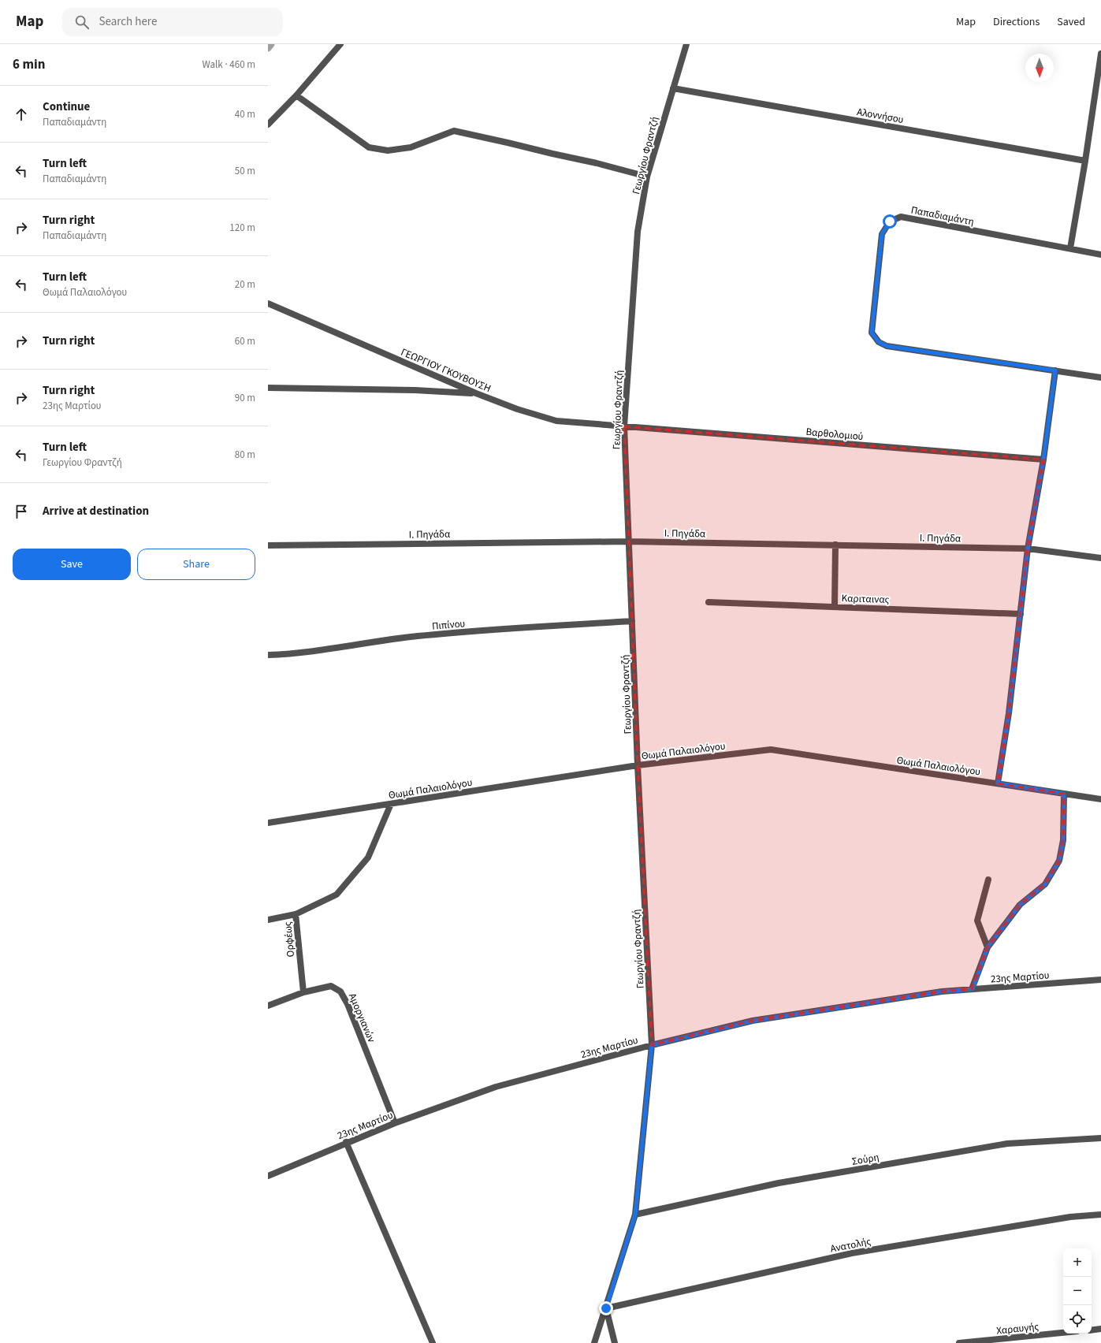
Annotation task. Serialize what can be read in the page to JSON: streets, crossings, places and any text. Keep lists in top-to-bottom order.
{
  "streets": {
    "street": [
      "Αλοννήσου",
      "Γεωργίου Φραντζή",
      "Παπαδιαμάντη",
      "ΓΕΩΡΓΙΟΥ ΓΚΟΥΒΟΥΣΗ",
      "Βαρθολομιού",
      "Ι. Πηγάδα",
      "Καριταινας",
      "Πιπίνου",
      "Θωμά Παλαιολόγου",
      "Ορφέως",
      "23ης Μαρτίου",
      "Αμοργιανών",
      "Σούρη",
      "Ανατολής",
      "Χαραυγής"
    ]
  },
  "crossings": [
    ["Αλοννήσου", "Γεωργίου Φραντζή"],
    ["Γεωργίου Φραντζή", "ΓΕΩΡΓΙΟΥ ΓΚΟΥΒΟΥΣΗ"],
    ["Γεωργίου Φραντζή", "Βαρθολομιού"],
    ["Γεωργίου Φραντζή", "Ι. Πηγάδα"],
    ["Γεωργίου Φραντζή", "Πιπίνου"],
    ["Γεωργίου Φραντζή", "Θωμά Παλαιολόγου"],
    ["Γεωργίου Φραντζή", "23ης Μαρτίου"],
    ["Γεωργίου Φραντζή", "Σούρη"],
    ["Γεωργίου Φραντζή", "Ανατολής"],
    ["ΓΕΩΡΓΙΟΥ ΓΚΟΥΒΟΥΣΗ", "Βαρθολομιού"],
    ["Ορφέως", "Αμοργιανών"],
    ["23ης Μαρτίου", "Αμοργιανών"]
  ],
  "north": "bottom",
  "page": {
    "header": "Map",
    "search": "Search here",
    "nav": ["Map", "Directions", "Saved"],
    "heading": ["6 min", "Walk · 460 m"],
    "list": [
      ["Continue", "Παπαδιαμάντη", "40 m"],
      ["Turn left", "Παπαδιαμάντη", "50 m"],
      ["Turn right", "Παπαδιαμάντη", "120 m"],
      ["Turn left", "Θωμά Παλαιολόγου", "20 m"],
      ["Turn right", "60 m"],
      ["Turn right", "23ης Μαρτίου", "90 m"],
      ["Turn left", "Γεωργίου Φραντζή", "80 m"],
      "Arrive at destination"
    ],
    "buttons": ["Save", "Share"],
    "map_buttons": ["+", "−"]
  }
}
